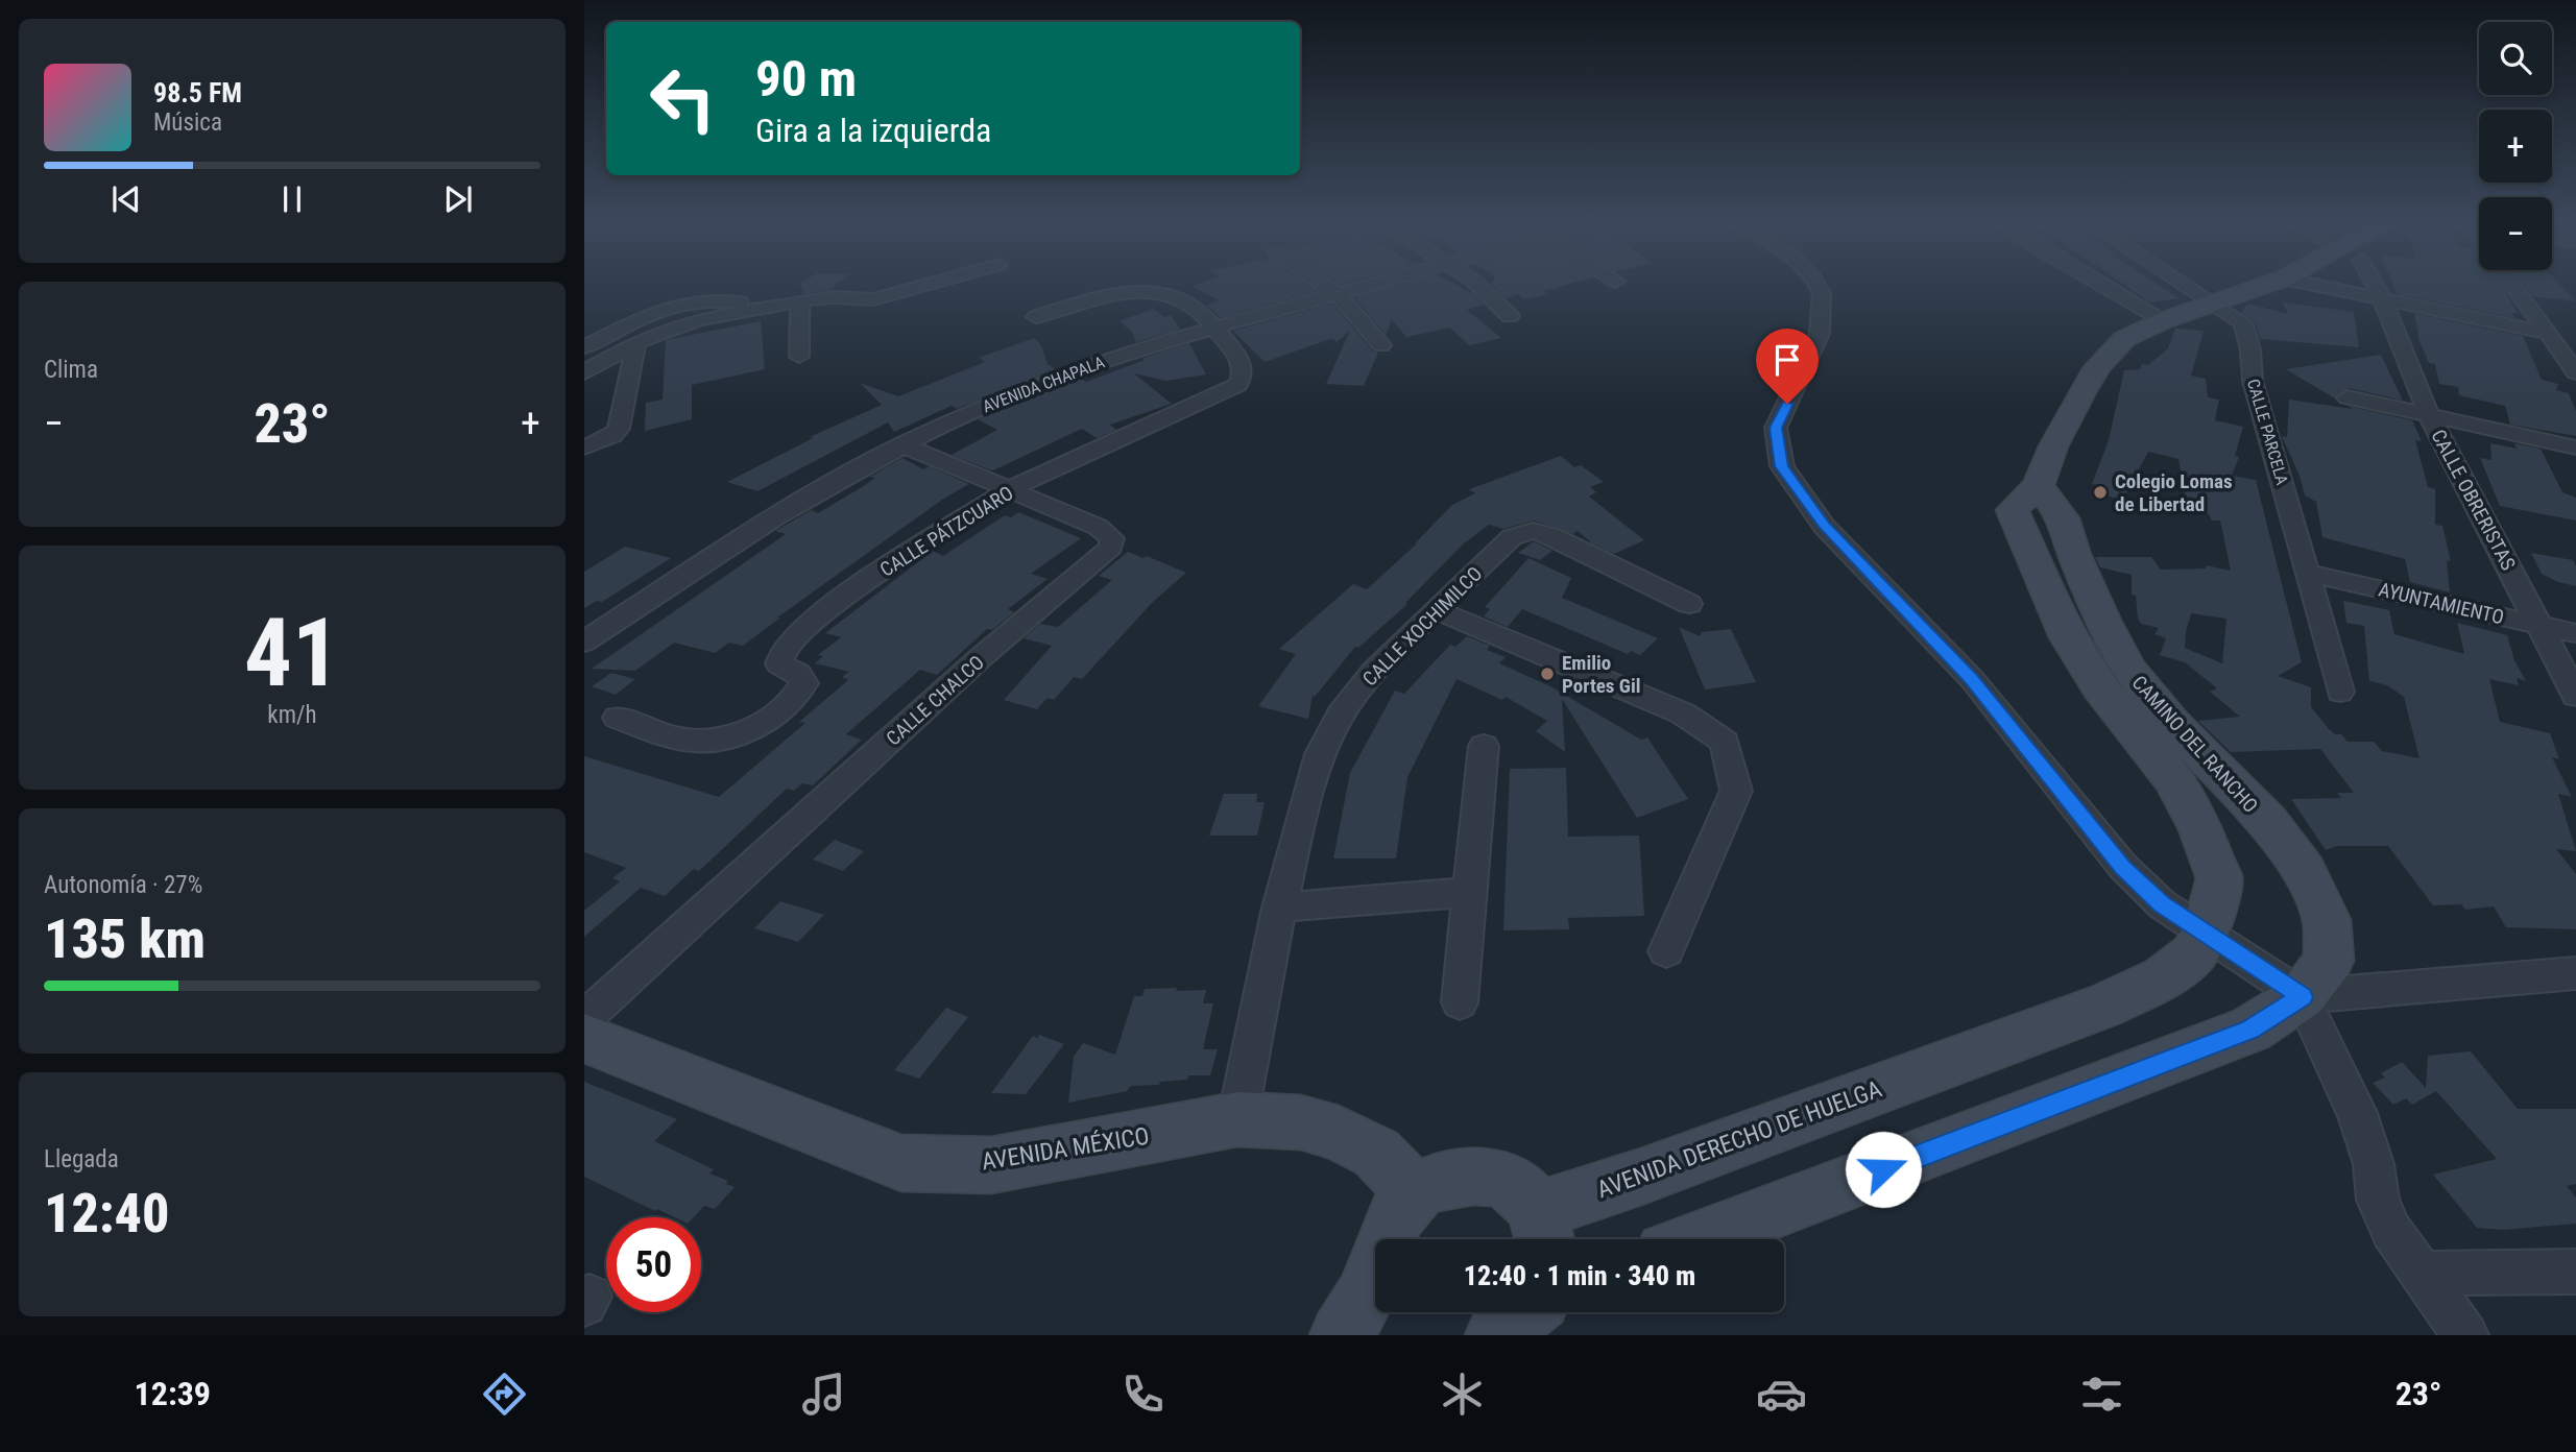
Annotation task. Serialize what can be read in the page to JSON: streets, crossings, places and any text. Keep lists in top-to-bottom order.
{
  "streets": {
    "main road": ["CAMINO DEL RANCHO", "AVENIDA DERECHO DE HUELGA", "AVENIDA MÉXICO"],
    "street": [
      "AVENIDA CHAPALA",
      "CALLE PARCELA",
      "CALLE OBRERISTAS",
      "CALLE PÁTZCUARO",
      "AYUNTAMIENTO",
      "CALLE XOCHIMILCO",
      "CALLE CHALCO"
    ]
  },
  "crossings": [
    ["AVENIDA CHAPALA", "CALLE PÁTZCUARO"],
    ["AVENIDA CHAPALA", "CALLE CHALCO"],
    ["CALLE PARCELA", "AYUNTAMIENTO"],
    ["CALLE PARCELA", "CAMINO DEL RANCHO"],
    ["CALLE OBRERISTAS", "AYUNTAMIENTO"],
    ["CALLE PÁTZCUARO", "CALLE CHALCO"],
    ["CALLE XOCHIMILCO", "AVENIDA MÉXICO"],
    ["CAMINO DEL RANCHO", "AVENIDA DERECHO DE HUELGA"],
    ["AVENIDA DERECHO DE HUELGA", "AVENIDA MÉXICO"]
  ],
  "places": ["Colegio Lomas de Libertad", "Emilio Portes Gil"],
  "page": {
    "map_buttons": ["+", "−"],
    "turn": ["90 m", "Gira a la izquierda"],
    "song": ["98.5 FM", "Música"],
    "tile": [
      "Clima",
      ["41", "km/h"],
      ["Autonomía · 27%", "135 km"],
      ["Llegada", "12:40"]
    ],
    "heat": ["−", "23°", "+"],
    "limit": "50",
    "trip": "12:40 · 1 min · 340 m",
    "tabs": ["12:39", "23°"]
  }
}
